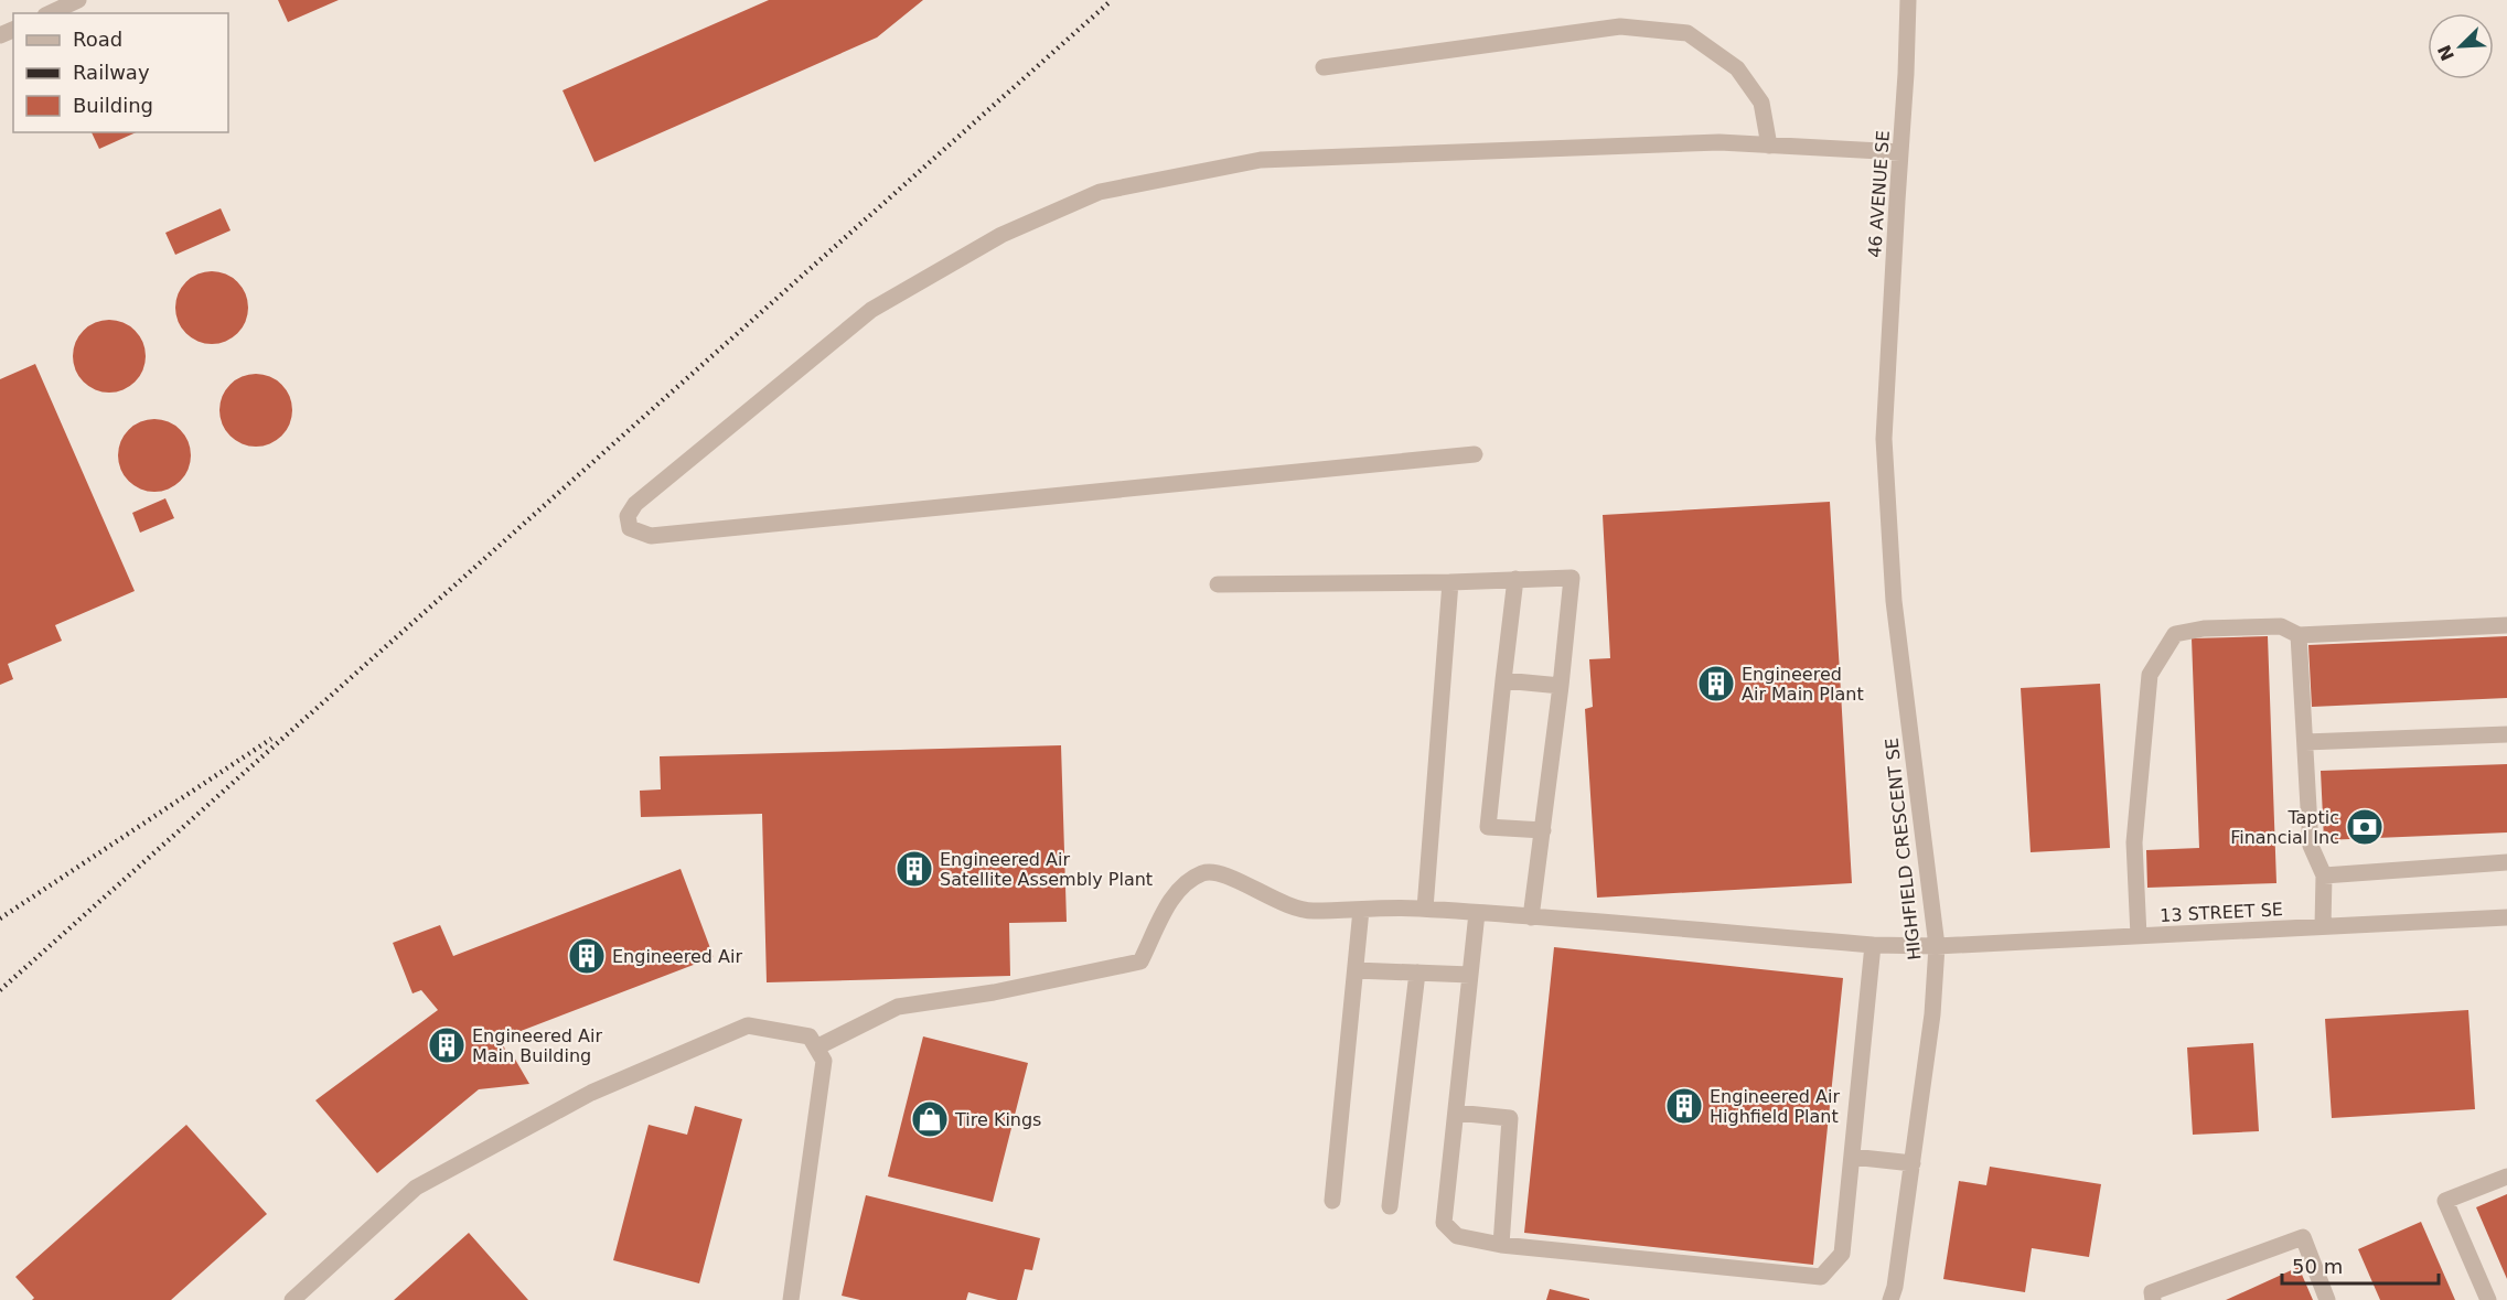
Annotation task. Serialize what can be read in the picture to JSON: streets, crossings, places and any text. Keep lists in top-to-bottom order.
{
  "streets": {
    "street": ["46 AVENUE SE", "HIGHFIELD CRESCENT SE", "13 STREET SE"]
  },
  "crossings": [
    ["46 AVENUE SE", "HIGHFIELD CRESCENT SE"],
    ["HIGHFIELD CRESCENT SE", "13 STREET SE"]
  ],
  "places": {
    "building": [
      "Engineered Air Main Plant",
      "Engineered Air Satellite Assembly Plant",
      "Engineered Air",
      "Engineered Air Main Building",
      "Engineered Air Highfield Plant"
    ],
    "bank": ["Taptic Financial Inc"],
    "shop": ["Tire Kings"]
  },
  "legend": ["Road", "Railway", "Building"],
  "scale_bar": "50 m",
  "north": "bottom left"
}
